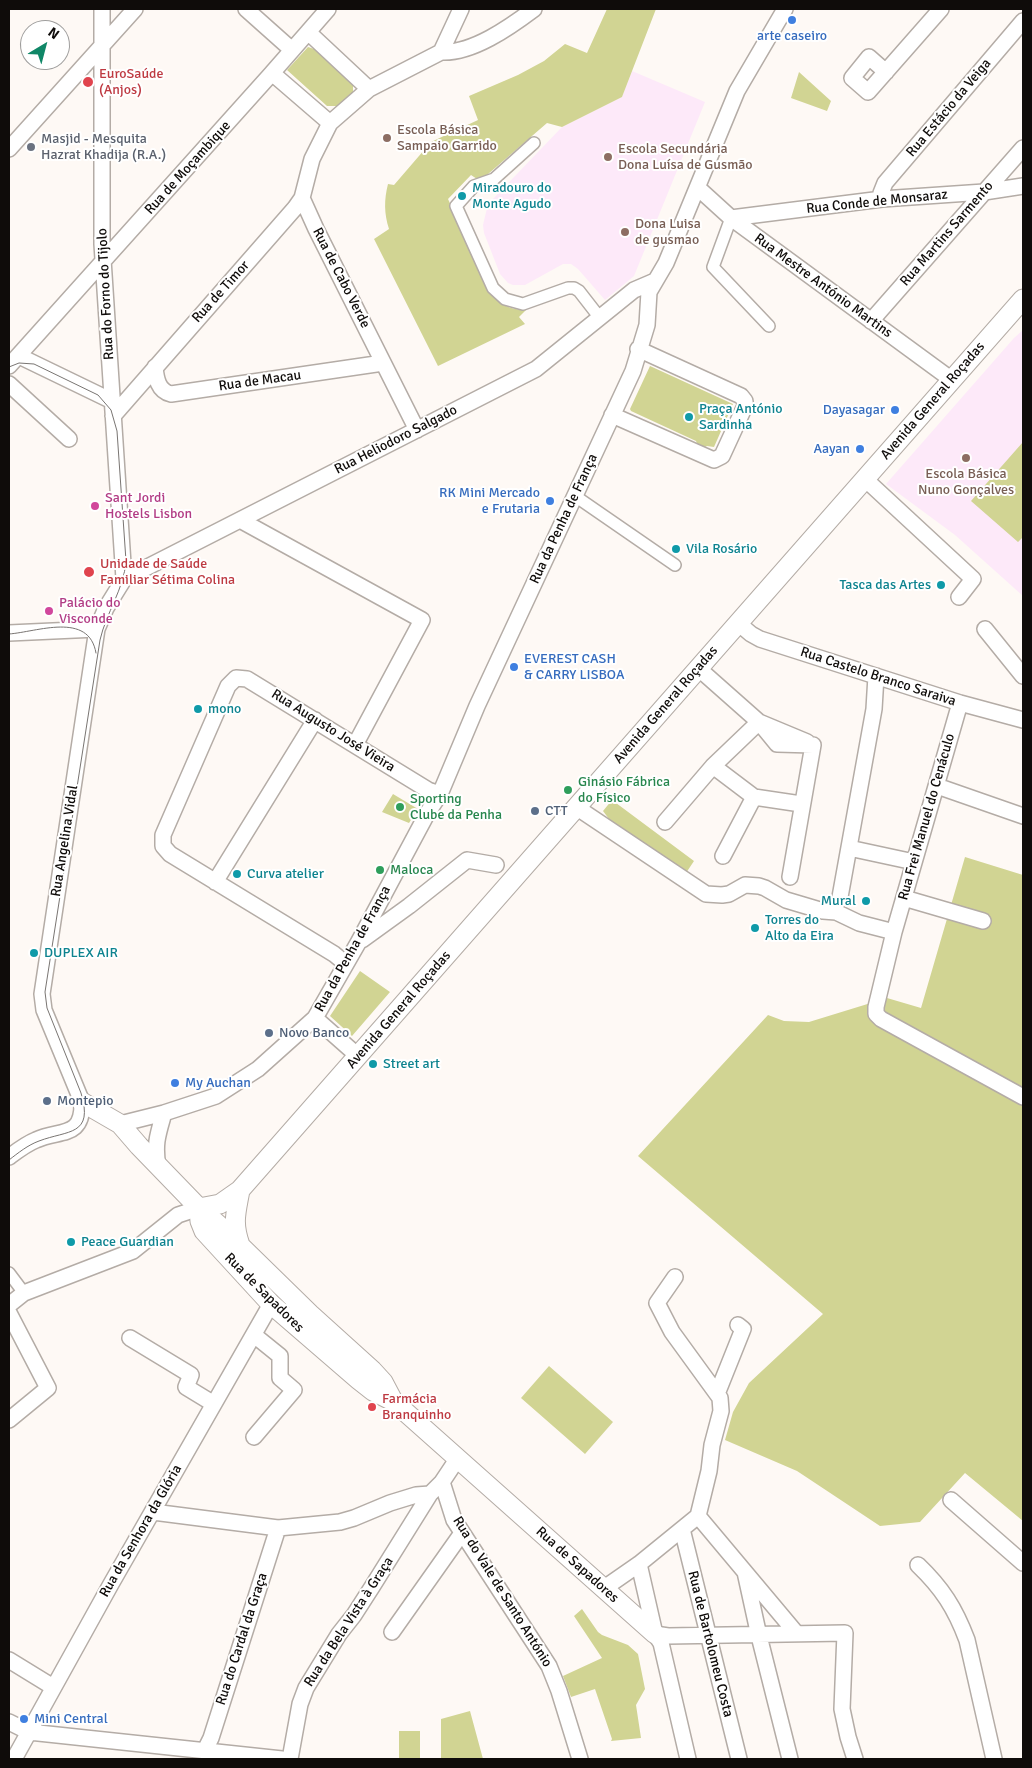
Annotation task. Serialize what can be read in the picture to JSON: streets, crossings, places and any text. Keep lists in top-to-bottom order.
{
  "streets": {
    "street": [
      "Rua Estácio da Veiga",
      "Rua de Moçambique",
      "Rua Conde de Monsaraz",
      "Rua Martins Sarmento",
      "Rua de Cabo Verde",
      "Rua Mestre António Martins",
      "Rua de Timor",
      "Rua do Forno do Tijolo",
      "Rua de Macau",
      "Avenida General Roçadas",
      "Rua Heliodoro Salgado",
      "Rua da Penha de França",
      "Rua Castelo Branco Saraiva",
      "Rua Augusto José Vieira",
      "Rua Frei Manuel do Cenáculo",
      "Rua Angelina Vidal",
      "Rua de Sapadores",
      "Rua da Senhora da Glória",
      "Rua do Vale de Santo António",
      "Rua da Bela Vista à Graça",
      "Rua do Cardal da Graça",
      "Rua de Bartolomeu Costa"
    ]
  },
  "crossings": [
    ["Rua Estácio da Veiga", "Rua Conde de Monsaraz"],
    ["Rua de Moçambique", "Rua do Forno do Tijolo"],
    ["Rua Conde de Monsaraz", "Rua Martins Sarmento"],
    ["Rua Conde de Monsaraz", "Rua Mestre António Martins"],
    ["Rua Martins Sarmento", "Rua Mestre António Martins"],
    ["Rua de Cabo Verde", "Rua de Timor"],
    ["Rua de Cabo Verde", "Rua de Macau"],
    ["Rua de Cabo Verde", "Rua Heliodoro Salgado"],
    ["Rua Mestre António Martins", "Avenida General Roçadas"],
    ["Rua Mestre António Martins", "Rua da Penha de França"],
    ["Rua de Timor", "Rua do Forno do Tijolo"],
    ["Rua de Timor", "Rua de Macau"],
    ["Rua do Forno do Tijolo", "Rua Heliodoro Salgado"],
    ["Rua do Forno do Tijolo", "Rua Angelina Vidal"],
    ["Avenida General Roçadas", "Rua da Penha de França"],
    ["Avenida General Roçadas", "Rua Castelo Branco Saraiva"],
    ["Avenida General Roçadas", "Rua de Sapadores"],
    ["Rua Heliodoro Salgado", "Rua da Penha de França"],
    ["Rua Heliodoro Salgado", "Rua Angelina Vidal"],
    ["Rua da Penha de França", "Rua Augusto José Vieira"],
    ["Rua da Penha de França", "Rua de Sapadores"],
    ["Rua Castelo Branco Saraiva", "Rua Frei Manuel do Cenáculo"],
    ["Rua Angelina Vidal", "Rua de Sapadores"],
    ["Rua de Sapadores", "Rua da Senhora da Glória"],
    ["Rua do Vale de Santo António", "Rua da Bela Vista à Graça"]
  ],
  "places": [
    "arte caseiro",
    "EuroSaúde (Anjos)",
    "Escola Básica Sampaio Garrido",
    "Masjid - Mesquita Hazrat Khadija (R.A.)",
    "Escola Secundária Dona Luísa de Gusmão",
    "Miradouro do Monte Agudo",
    "Dona Luisa de gusmao",
    "Dayasagar",
    "Praça António Sardinha",
    "Aayan",
    "Escola Básica Nuno Gonçalves",
    "RK Mini Mercado e Frutaria",
    "Sant Jordi Hostels Lisbon",
    "Vila Rosário",
    "Unidade de Saúde Familiar Sétima Colina",
    "Tasca das Artes",
    "Palácio do Visconde",
    "EVEREST CASH & CARRY LISBOA",
    "mono",
    "Ginásio Fábrica do Físico",
    "Sporting Clube da Penha",
    "CTT",
    "Maloca",
    "Curva atelier",
    "Mural",
    "Torres do Alto da Eira",
    "DUPLEX AIR",
    "Novo Banco",
    "Street art",
    "My Auchan",
    "Montepio",
    "Peace Guardian",
    "Farmácia Branquinho",
    "Mini Central"
  ],
  "north": "top right"
}
